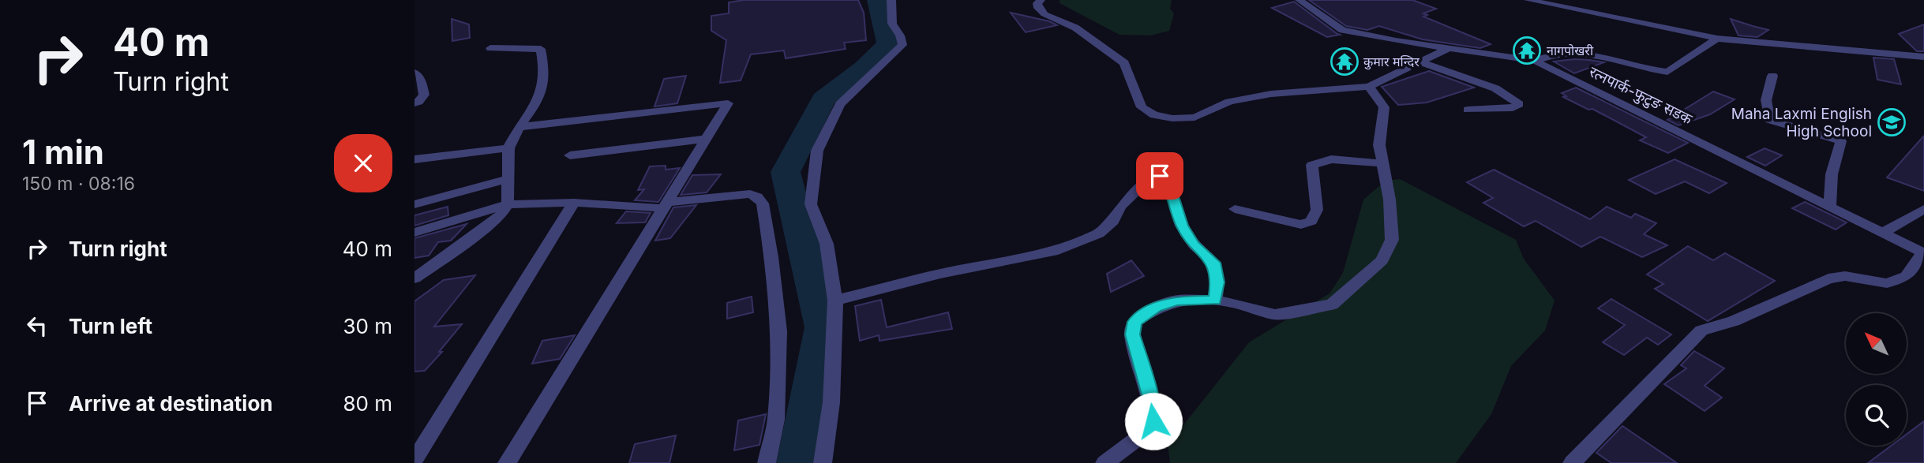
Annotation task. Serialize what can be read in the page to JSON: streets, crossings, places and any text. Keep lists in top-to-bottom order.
{
  "streets": {
    "street": ["रत्नपार्क-फुटुङ सडक"]
  },
  "places": {
    "temple": ["नागपोखरी", "कुमार मन्दिर"],
    "school or university": ["Maha Laxmi English High School"]
  },
  "north": "top left",
  "page": {
    "turn": ["40 m", "Turn right"],
    "heading": ["1 min", "150 m · 08:16"],
    "list": [
      {
        "name": "Turn right",
        "value": "40 m"
      },
      {
        "name": "Turn left",
        "value": "30 m"
      },
      {
        "name": "Arrive at destination",
        "value": "80 m"
      }
    ]
  }
}
